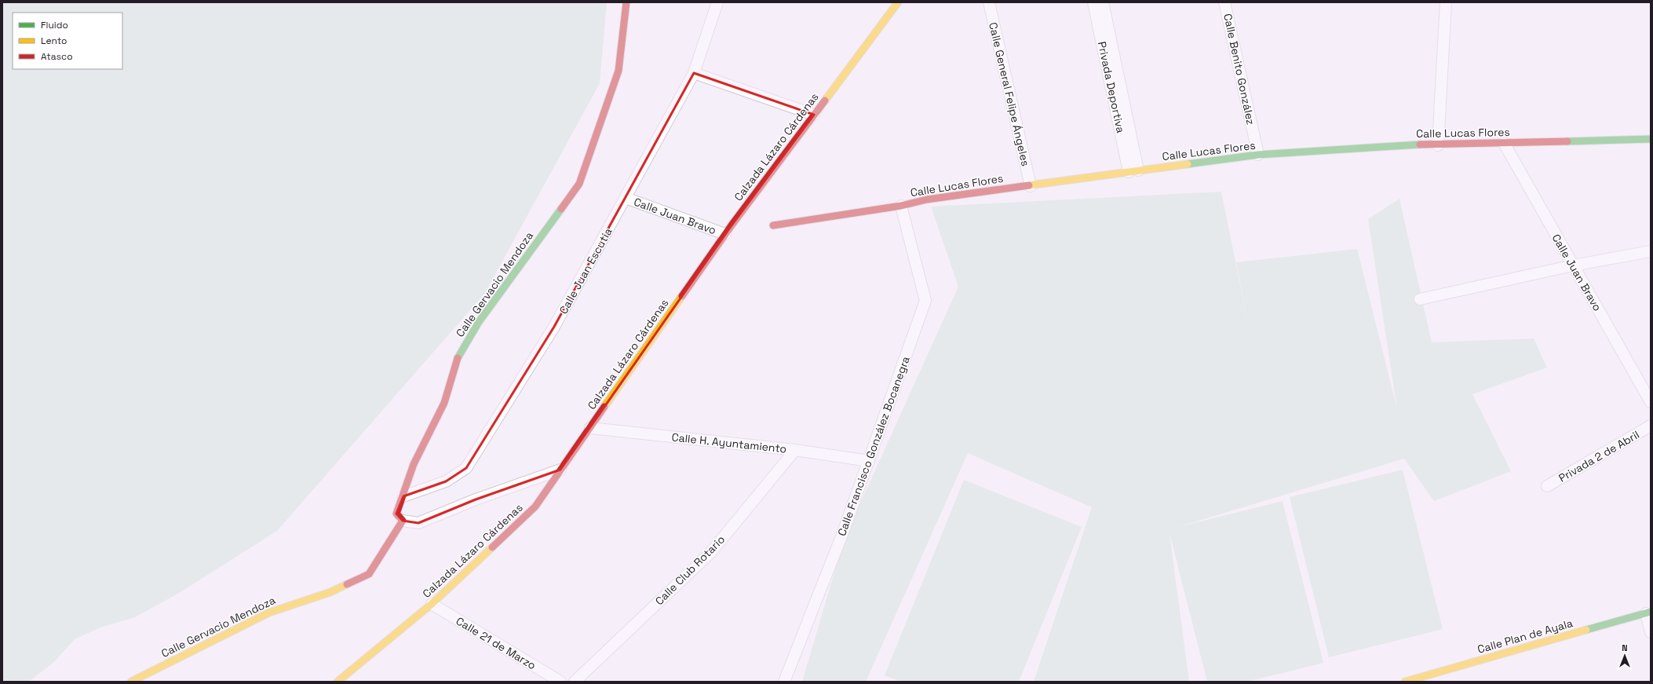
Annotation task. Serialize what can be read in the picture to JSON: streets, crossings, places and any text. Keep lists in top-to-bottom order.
{
  "streets": {
    "street": [
      "Calle Benito González",
      "Privada Deportiva",
      "Calle General Felipe Ángeles",
      "Calle Lucas Flores",
      "Calzada Lázaro Cárdenas",
      "Calle Juan Bravo",
      "Calle Juan Escutia",
      "Calle Gervacio Mendoza",
      "Calle H. Ayuntamiento",
      "Calle Francisco González Bocanegra",
      "Privada 2 de Abril",
      "Calle Club Rotario",
      "Calle Plan de Ayala",
      "Calle 21 de Marzo"
    ]
  },
  "crossings": [
    ["Calle Benito González", "Calle Lucas Flores"],
    ["Privada Deportiva", "Calle Lucas Flores"],
    ["Calle General Felipe Ángeles", "Calle Lucas Flores"],
    ["Calle Lucas Flores", "Calle Juan Bravo"],
    ["Calle Lucas Flores", "Calle Francisco González Bocanegra"],
    ["Calzada Lázaro Cárdenas", "Calle Juan Bravo"],
    ["Calzada Lázaro Cárdenas", "Calle H. Ayuntamiento"],
    ["Calzada Lázaro Cárdenas", "Calle 21 de Marzo"],
    ["Calle Juan Bravo", "Calle Juan Escutia"],
    ["Calle Juan Escutia", "Calle Gervacio Mendoza"],
    ["Calle H. Ayuntamiento", "Calle Francisco González Bocanegra"],
    ["Calle H. Ayuntamiento", "Calle Club Rotario"]
  ],
  "legend": ["Fluido", "Lento", "Atasco"],
  "north": "top"
}
